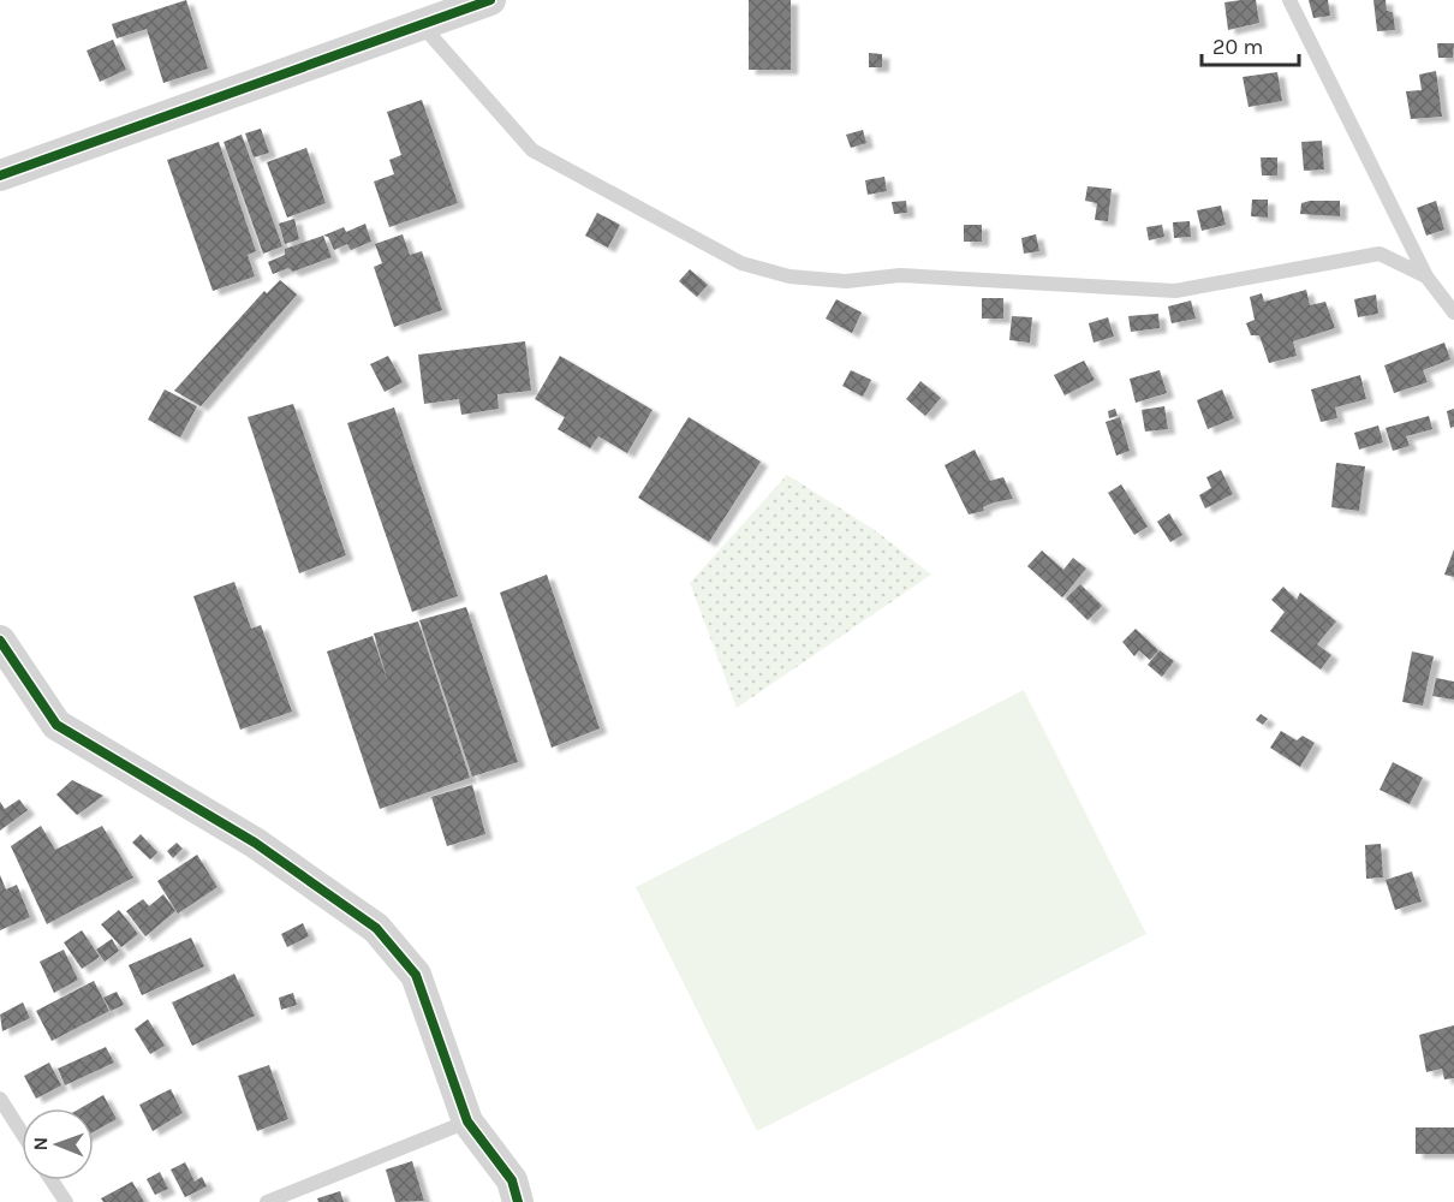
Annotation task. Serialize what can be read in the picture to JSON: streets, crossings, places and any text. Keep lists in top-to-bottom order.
{
  "scale_bar": "20 m",
  "north": "left"
}
